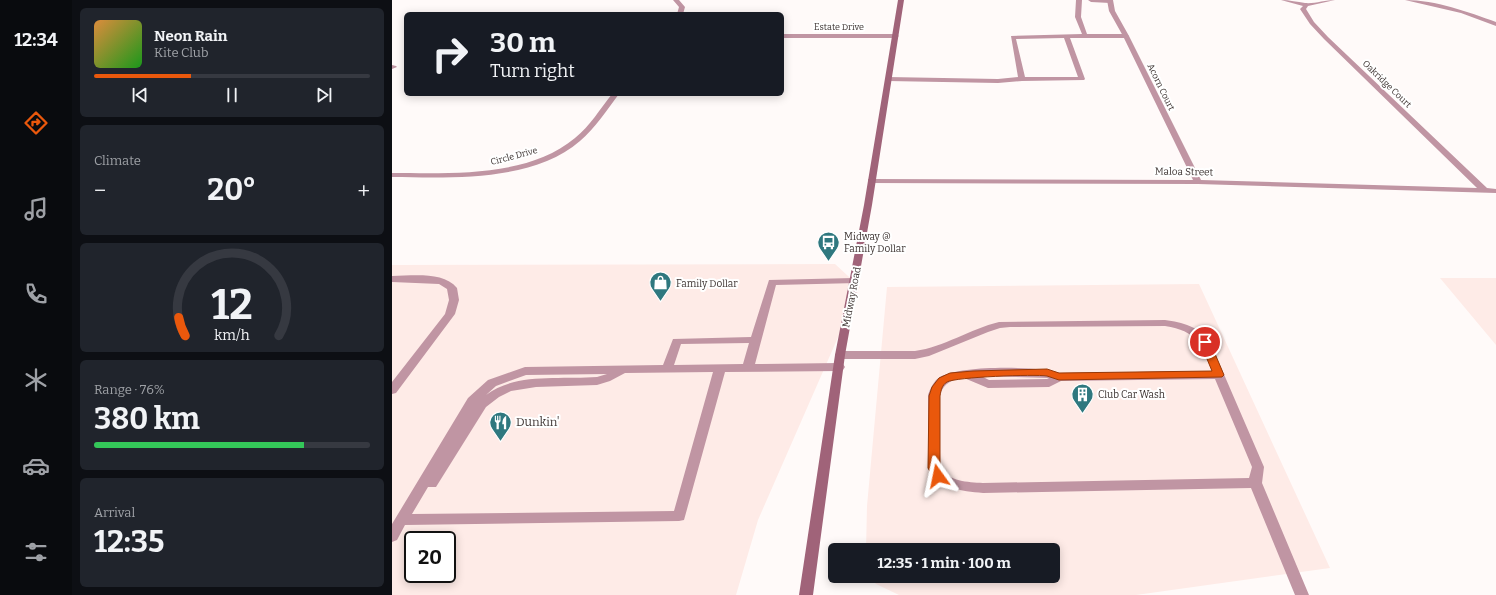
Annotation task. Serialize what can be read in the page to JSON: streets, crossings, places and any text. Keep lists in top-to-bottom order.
{
  "streets": {
    "main road": ["Midway Road"],
    "street": [
      "Estate Drive",
      "Oakridge Court",
      "Acorn Court",
      "Circle Drive",
      "Maloa Street"
    ]
  },
  "crossings": [
    ["Estate Drive", "Midway Road"],
    ["Oakridge Court", "Maloa Street"],
    ["Acorn Court", "Maloa Street"],
    ["Maloa Street", "Midway Road"]
  ],
  "places": {
    "bus stop": ["Midway @ Family Dollar"],
    "shop": ["Family Dollar"],
    "building": ["Club Car Wash"],
    "restaurant": ["Dunkin'"]
  },
  "page": {
    "tabs": "12:34",
    "turn": ["30 m", "Turn right"],
    "song": ["Neon Rain", "Kite Club"],
    "tile": [
      "Climate",
      ["Range · 76%", "380 km"],
      ["Arrival", "12:35"]
    ],
    "heat": ["−", "20°", "+"],
    "limit": "20",
    "trip": "12:35 · 1 min · 100 m",
    "gauge": ["12", "km/h"]
  }
}
